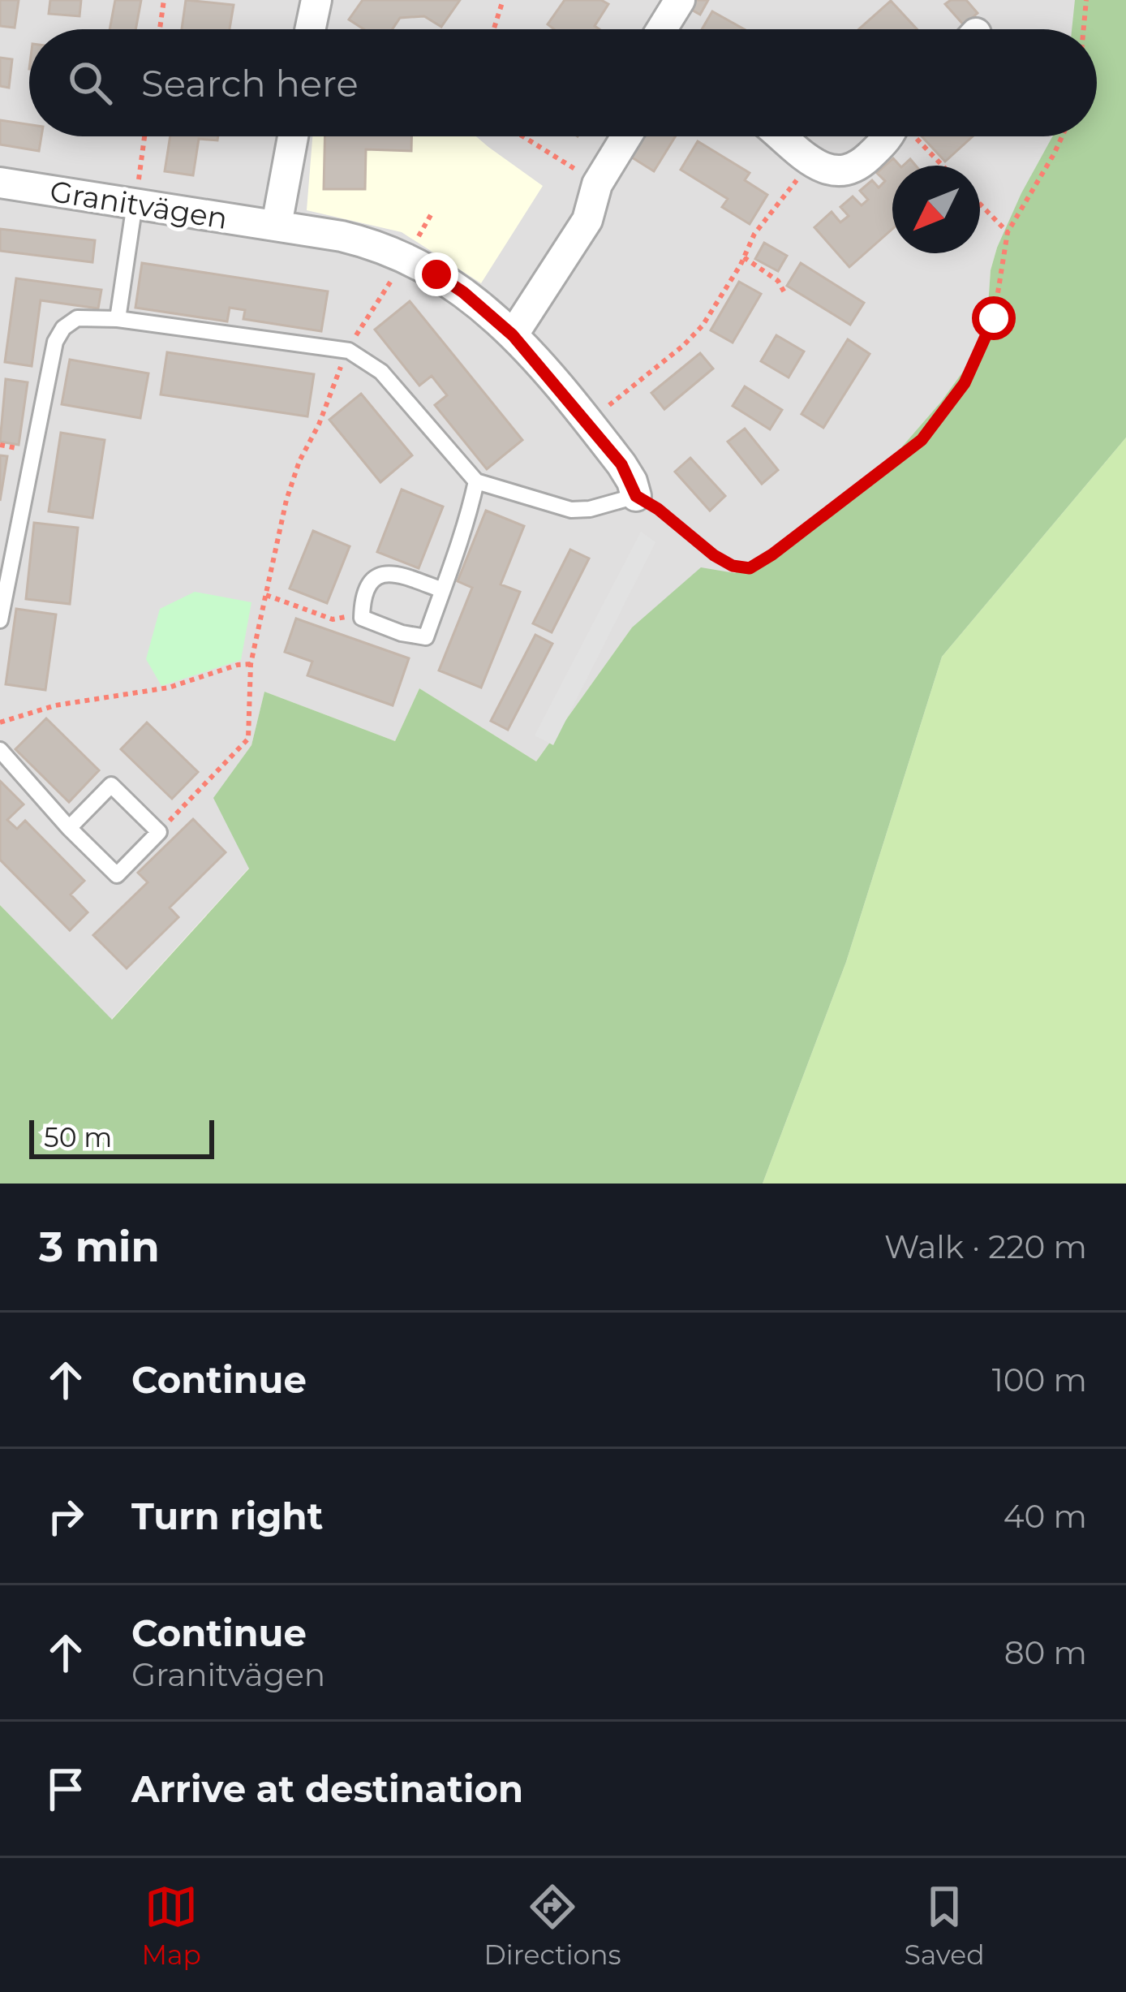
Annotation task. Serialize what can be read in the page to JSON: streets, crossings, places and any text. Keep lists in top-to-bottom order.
{
  "streets": {
    "street": ["Granitvägen"]
  },
  "scale_bar": "50 m",
  "north": "bottom left",
  "page": {
    "search": "Search here",
    "scale": "50 m",
    "heading": ["3 min", "Walk · 220 m"],
    "list": [
      ["Continue", "100 m"],
      ["Turn right", "40 m"],
      ["Continue", "Granitvägen", "80 m"],
      "Arrive at destination"
    ],
    "nav": ["Map", "Directions", "Saved"]
  }
}
